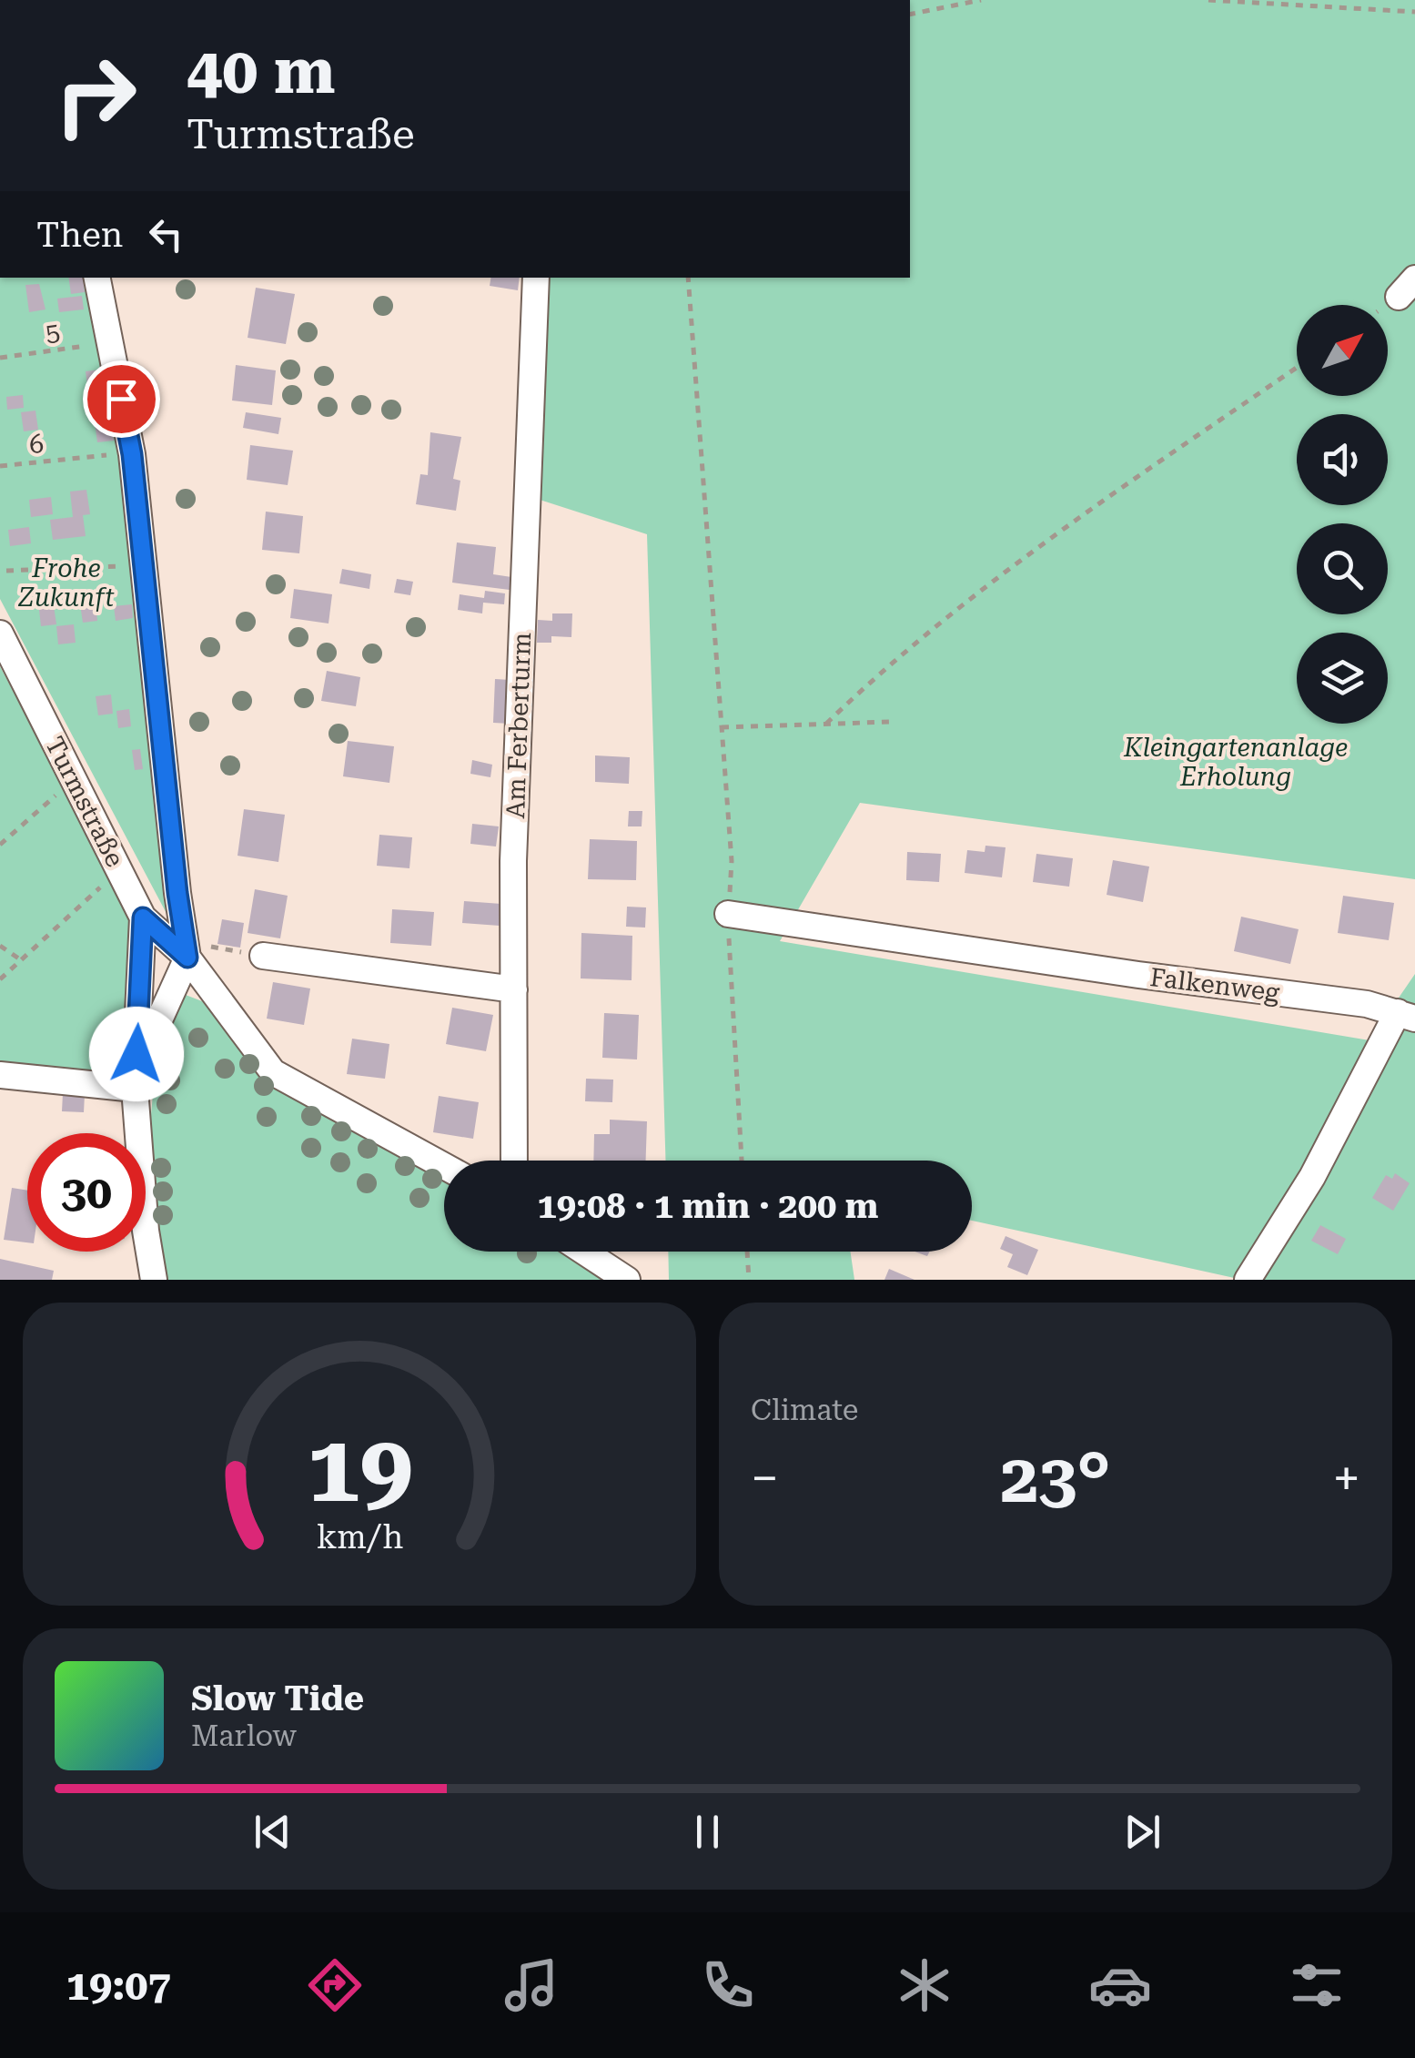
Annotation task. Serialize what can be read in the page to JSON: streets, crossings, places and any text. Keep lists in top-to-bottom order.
{
  "streets": {
    "street": ["Am Ferberturm", "Turmstraße", "Falkenweg"],
    "path": ["5", "6"]
  },
  "parks": ["Frohe Zukunft", "Kleingartenanlage Erholung"],
  "north": "top right",
  "page": {
    "turn": ["40 m", "Turmstraße"],
    "then": "Then",
    "limit": "30",
    "trip": "19:08 · 1 min · 200 m",
    "tile": "Climate",
    "heat": ["−", "23°", "+"],
    "song": ["Slow Tide", "Marlow"],
    "tabs": "19:07",
    "gauge": ["19", "km/h"]
  }
}
